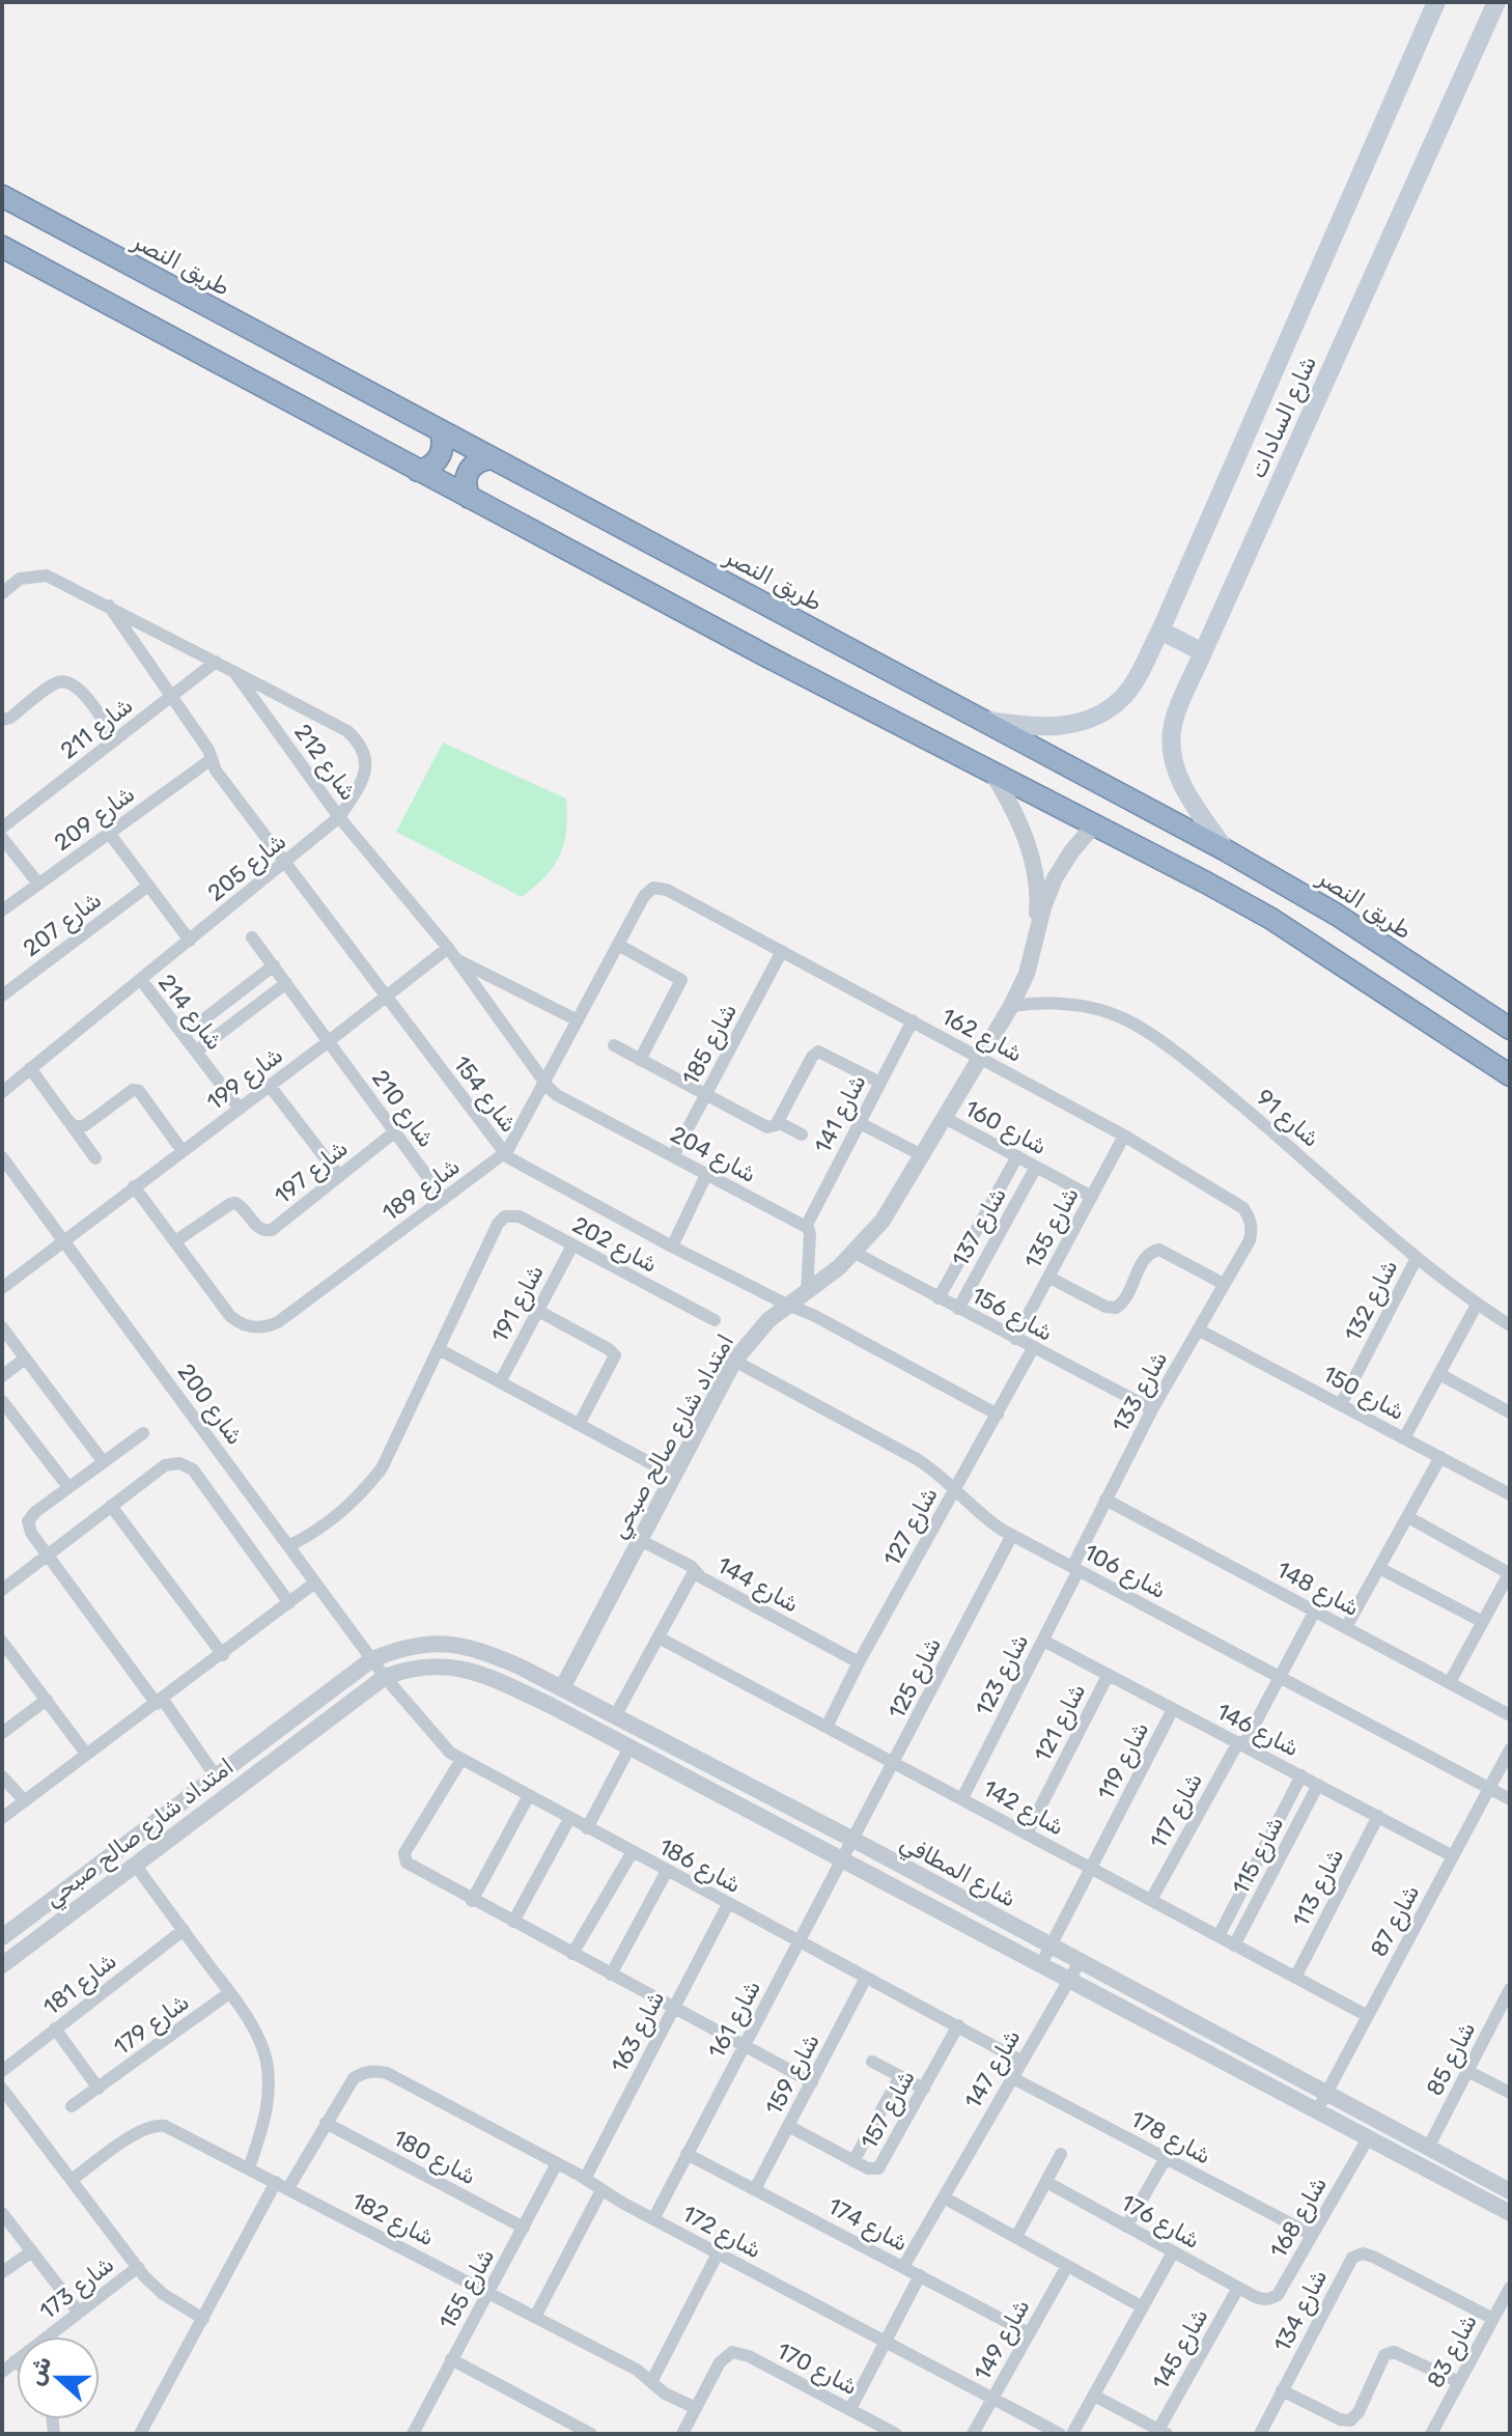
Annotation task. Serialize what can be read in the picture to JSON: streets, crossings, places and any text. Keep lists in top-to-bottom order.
{
  "streets": {
    "highway": ["طريق النصر"],
    "main road": ["شارع السادات"],
    "street": [
      "شارع 211",
      "شارع 212",
      "شارع 209",
      "شارع 205",
      "شارع 207",
      "شارع 214",
      "شارع 162",
      "شارع 185",
      "شارع 199",
      "شارع 154",
      "شارع 210",
      "شارع 141",
      "شارع 91",
      "شارع 160",
      "شارع 204",
      "شارع 197",
      "شارع 189",
      "شارع 137",
      "شارع 135",
      "شارع 202",
      "شارع 132",
      "شارع 191",
      "شارع 156",
      "شارع 133",
      "شارع 150",
      "شارع 200",
      "امتداد شارع صالح صبحي",
      "شارع 127",
      "شارع 106",
      "شارع 144",
      "شارع 148",
      "شارع 123",
      "شارع 125",
      "شارع 121",
      "شارع 146",
      "شارع 119",
      "شارع 142",
      "شارع 117",
      "شارع 115",
      "شارع 186",
      "شارع المطافي",
      "شارع 113",
      "شارع 87",
      "شارع 181",
      "شارع 161",
      "شارع 179",
      "شارع 163",
      "شارع 85",
      "شارع 147",
      "شارع 159",
      "شارع 157",
      "شارع 178",
      "شارع 180",
      "شارع 168",
      "شارع 182",
      "شارع 176",
      "شارع 174",
      "شارع 172",
      "شارع 173",
      "شارع 155",
      "شارع 134",
      "شارع 149",
      "شارع 145",
      "شارع 83",
      "شارع 170"
    ]
  },
  "crossings": [
    ["طريق النصر", "شارع السادات"],
    ["شارع 211", "شارع 212"],
    ["شارع 211", "شارع 154"],
    ["شارع 212", "شارع 205"],
    ["شارع 212", "شارع 199"],
    ["شارع 212", "شارع 154"],
    ["شارع 212", "شارع 204"],
    ["شارع 212", "شارع 189"],
    ["شارع 209", "شارع 154"],
    ["شارع 205", "شارع 214"],
    ["شارع 205", "شارع 154"],
    ["شارع 214", "شارع 199"],
    ["شارع 162", "شارع 185"],
    ["شارع 162", "شارع 141"],
    ["شارع 162", "شارع 189"],
    ["شارع 162", "شارع 135"],
    ["شارع 162", "شارع 133"],
    ["شارع 162", "امتداد شارع صالح صبحي"],
    ["شارع 185", "شارع 204"],
    ["شارع 199", "شارع 154"],
    ["شارع 199", "شارع 210"],
    ["شارع 199", "شارع 189"],
    ["شارع 199", "شارع 200"],
    ["شارع 154", "شارع 189"],
    ["شارع 154", "امتداد شارع صالح صبحي"],
    ["شارع 154", "شارع 127"],
    ["شارع 210", "شارع 197"],
    ["شارع 210", "شارع 189"],
    ["شارع 141", "شارع 204"],
    ["شارع 91", "شارع 132"],
    ["شارع 91", "امتداد شارع صالح صبحي"],
    ["شارع 160", "شارع 137"],
    ["شارع 160", "شارع 135"],
    ["شارع 160", "امتداد شارع صالح صبحي"],
    ["شارع 204", "شارع 189"],
    ["شارع 197", "شارع 189"],
    ["شارع 137", "شارع 156"],
    ["شارع 135", "شارع 156"],
    ["شارع 202", "شارع 191"],
    ["شارع 132", "شارع 150"],
    ["شارع 156", "شارع 133"],
    ["شارع 156", "امتداد شارع صالح صبحي"],
    ["شارع 156", "شارع 127"],
    ["شارع 133", "شارع 150"],
    ["شارع 133", "شارع 106"],
    ["شارع 133", "شارع 148"],
    ["شارع 133", "شارع 123"],
    ["شارع 200", "امتداد شارع صالح صبحي"],
    ["شارع 200", "شارع 186"],
    ["شارع 200", "شارع المطافي"],
    ["امتداد شارع صالح صبحي", "شارع 106"],
    ["امتداد شارع صالح صبحي", "شارع 144"],
    ["امتداد شارع صالح صبحي", "شارع 186"],
    ["امتداد شارع صالح صبحي", "شارع المطافي"],
    ["شارع 127", "شارع 106"],
    ["شارع 127", "شارع 144"],
    ["شارع 127", "شارع 142"],
    ["شارع 106", "شارع 123"],
    ["شارع 106", "شارع 125"],
    ["شارع 106", "شارع 117"],
    ["شارع 106", "شارع 87"],
    ["شارع 148", "شارع 117"],
    ["شارع 123", "شارع 146"],
    ["شارع 123", "شارع 142"],
    ["شارع 125", "شارع 142"],
    ["شارع 125", "شارع المطافي"],
    ["شارع 125", "شارع 161"],
    ["شارع 121", "شارع 146"],
    ["شارع 121", "شارع 142"],
    ["شارع 146", "شارع 119"],
    ["شارع 146", "شارع 117"],
    ["شارع 146", "شارع 115"],
    ["شارع 146", "شارع 113"],
    ["شارع 146", "شارع 87"],
    ["شارع 119", "شارع 142"],
    ["شارع 119", "شارع المطافي"],
    ["شارع 142", "شارع 117"],
    ["شارع 142", "شارع 115"],
    ["شارع 142", "شارع 113"],
    ["شارع 142", "شارع 87"],
    ["شارع 186", "شارع المطافي"],
    ["شارع 186", "شارع 161"],
    ["شارع 186", "شارع 163"],
    ["شارع 186", "شارع 147"],
    ["شارع 186", "شارع 159"],
    ["شارع 186", "شارع 157"],
    ["شارع المطافي", "شارع 87"],
    ["شارع المطافي", "شارع 161"],
    ["شارع المطافي", "شارع 85"],
    ["شارع المطافي", "شارع 147"],
    ["شارع المطافي", "شارع 168"],
    ["شارع 161", "شارع 174"],
    ["شارع 161", "شارع 172"],
    ["شارع 163", "شارع 172"],
    ["شارع 147", "شارع 178"],
    ["شارع 147", "شارع 174"],
    ["شارع 159", "شارع 157"],
    ["شارع 159", "شارع 174"],
    ["شارع 178", "شارع 168"],
    ["شارع 180", "شارع 172"],
    ["شارع 180", "شارع 155"],
    ["شارع 168", "شارع 176"],
    ["شارع 182", "شارع 155"],
    ["شارع 182", "شارع 170"],
    ["شارع 176", "شارع 145"],
    ["شارع 174", "شارع 149"],
    ["شارع 172", "شارع 155"],
    ["شارع 172", "شارع 149"],
    ["شارع 134", "شارع 83"]
  ],
  "north": "left"
}
